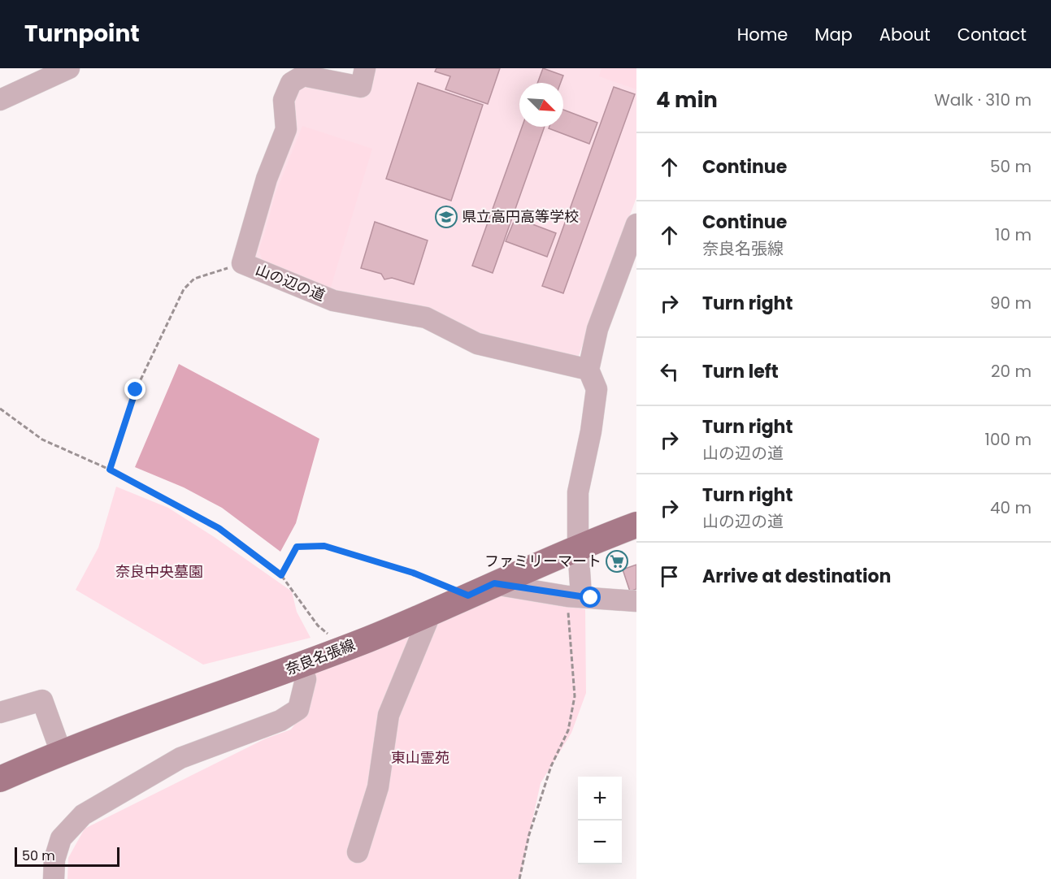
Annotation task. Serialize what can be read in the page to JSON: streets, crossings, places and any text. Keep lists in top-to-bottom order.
{
  "streets": {
    "main road": ["奈良名張線"],
    "street": ["山の辺の道"]
  },
  "parks": ["奈良中央墓園", "東山霊苑"],
  "places": {
    "school or university": ["県立高円高等学校"],
    "supermarket": ["ファミリーマート"]
  },
  "scale_bar": "50 m",
  "north": "bottom right",
  "page": {
    "header": "Turnpoint",
    "nav": [
      "Home",
      "Map",
      "About",
      "Contact"
    ],
    "heading": ["4 min", "Walk · 310 m"],
    "list": [
      ["Continue", "50 m"],
      ["Continue", "奈良名張線", "10 m"],
      ["Turn right", "90 m"],
      ["Turn left", "20 m"],
      ["Turn right", "山の辺の道", "100 m"],
      ["Turn right", "山の辺の道", "40 m"],
      "Arrive at destination"
    ],
    "map_buttons": ["+", "−"],
    "scale": "50 m"
  }
}
